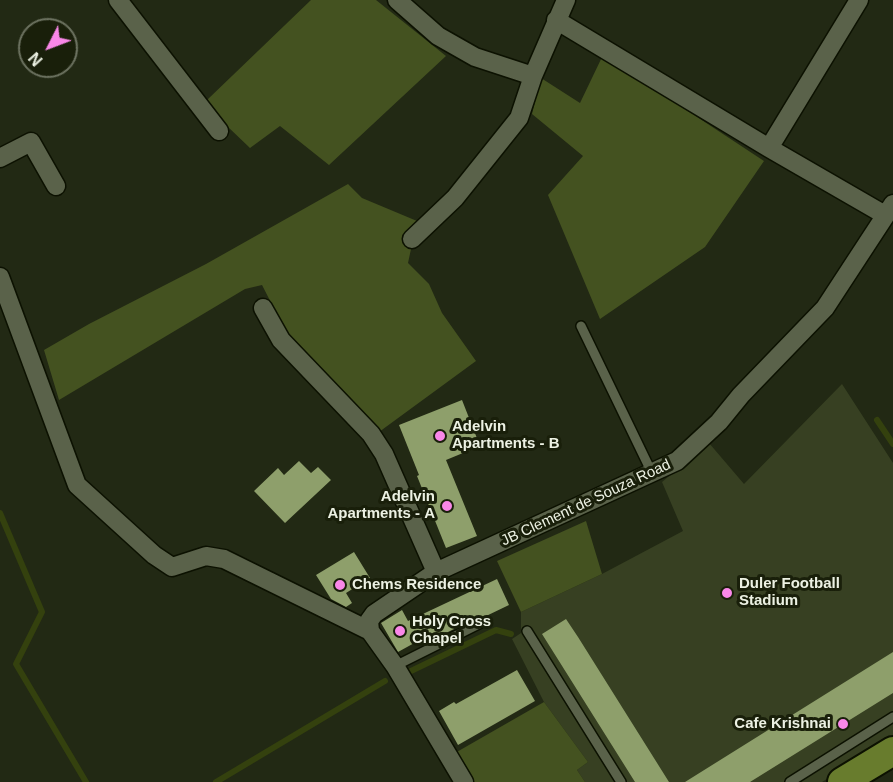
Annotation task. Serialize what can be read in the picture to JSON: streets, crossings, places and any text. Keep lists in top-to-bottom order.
{
  "streets": {
    "street": ["JB Clement de Souza Road"]
  },
  "places": [
    "Adelvin Apartments - B",
    "Adelvin Apartments - A",
    "Chems Residence",
    "Duler Football Stadium",
    "Holy Cross Chapel",
    "Cafe Krishnai"
  ],
  "north": "bottom left"
}
